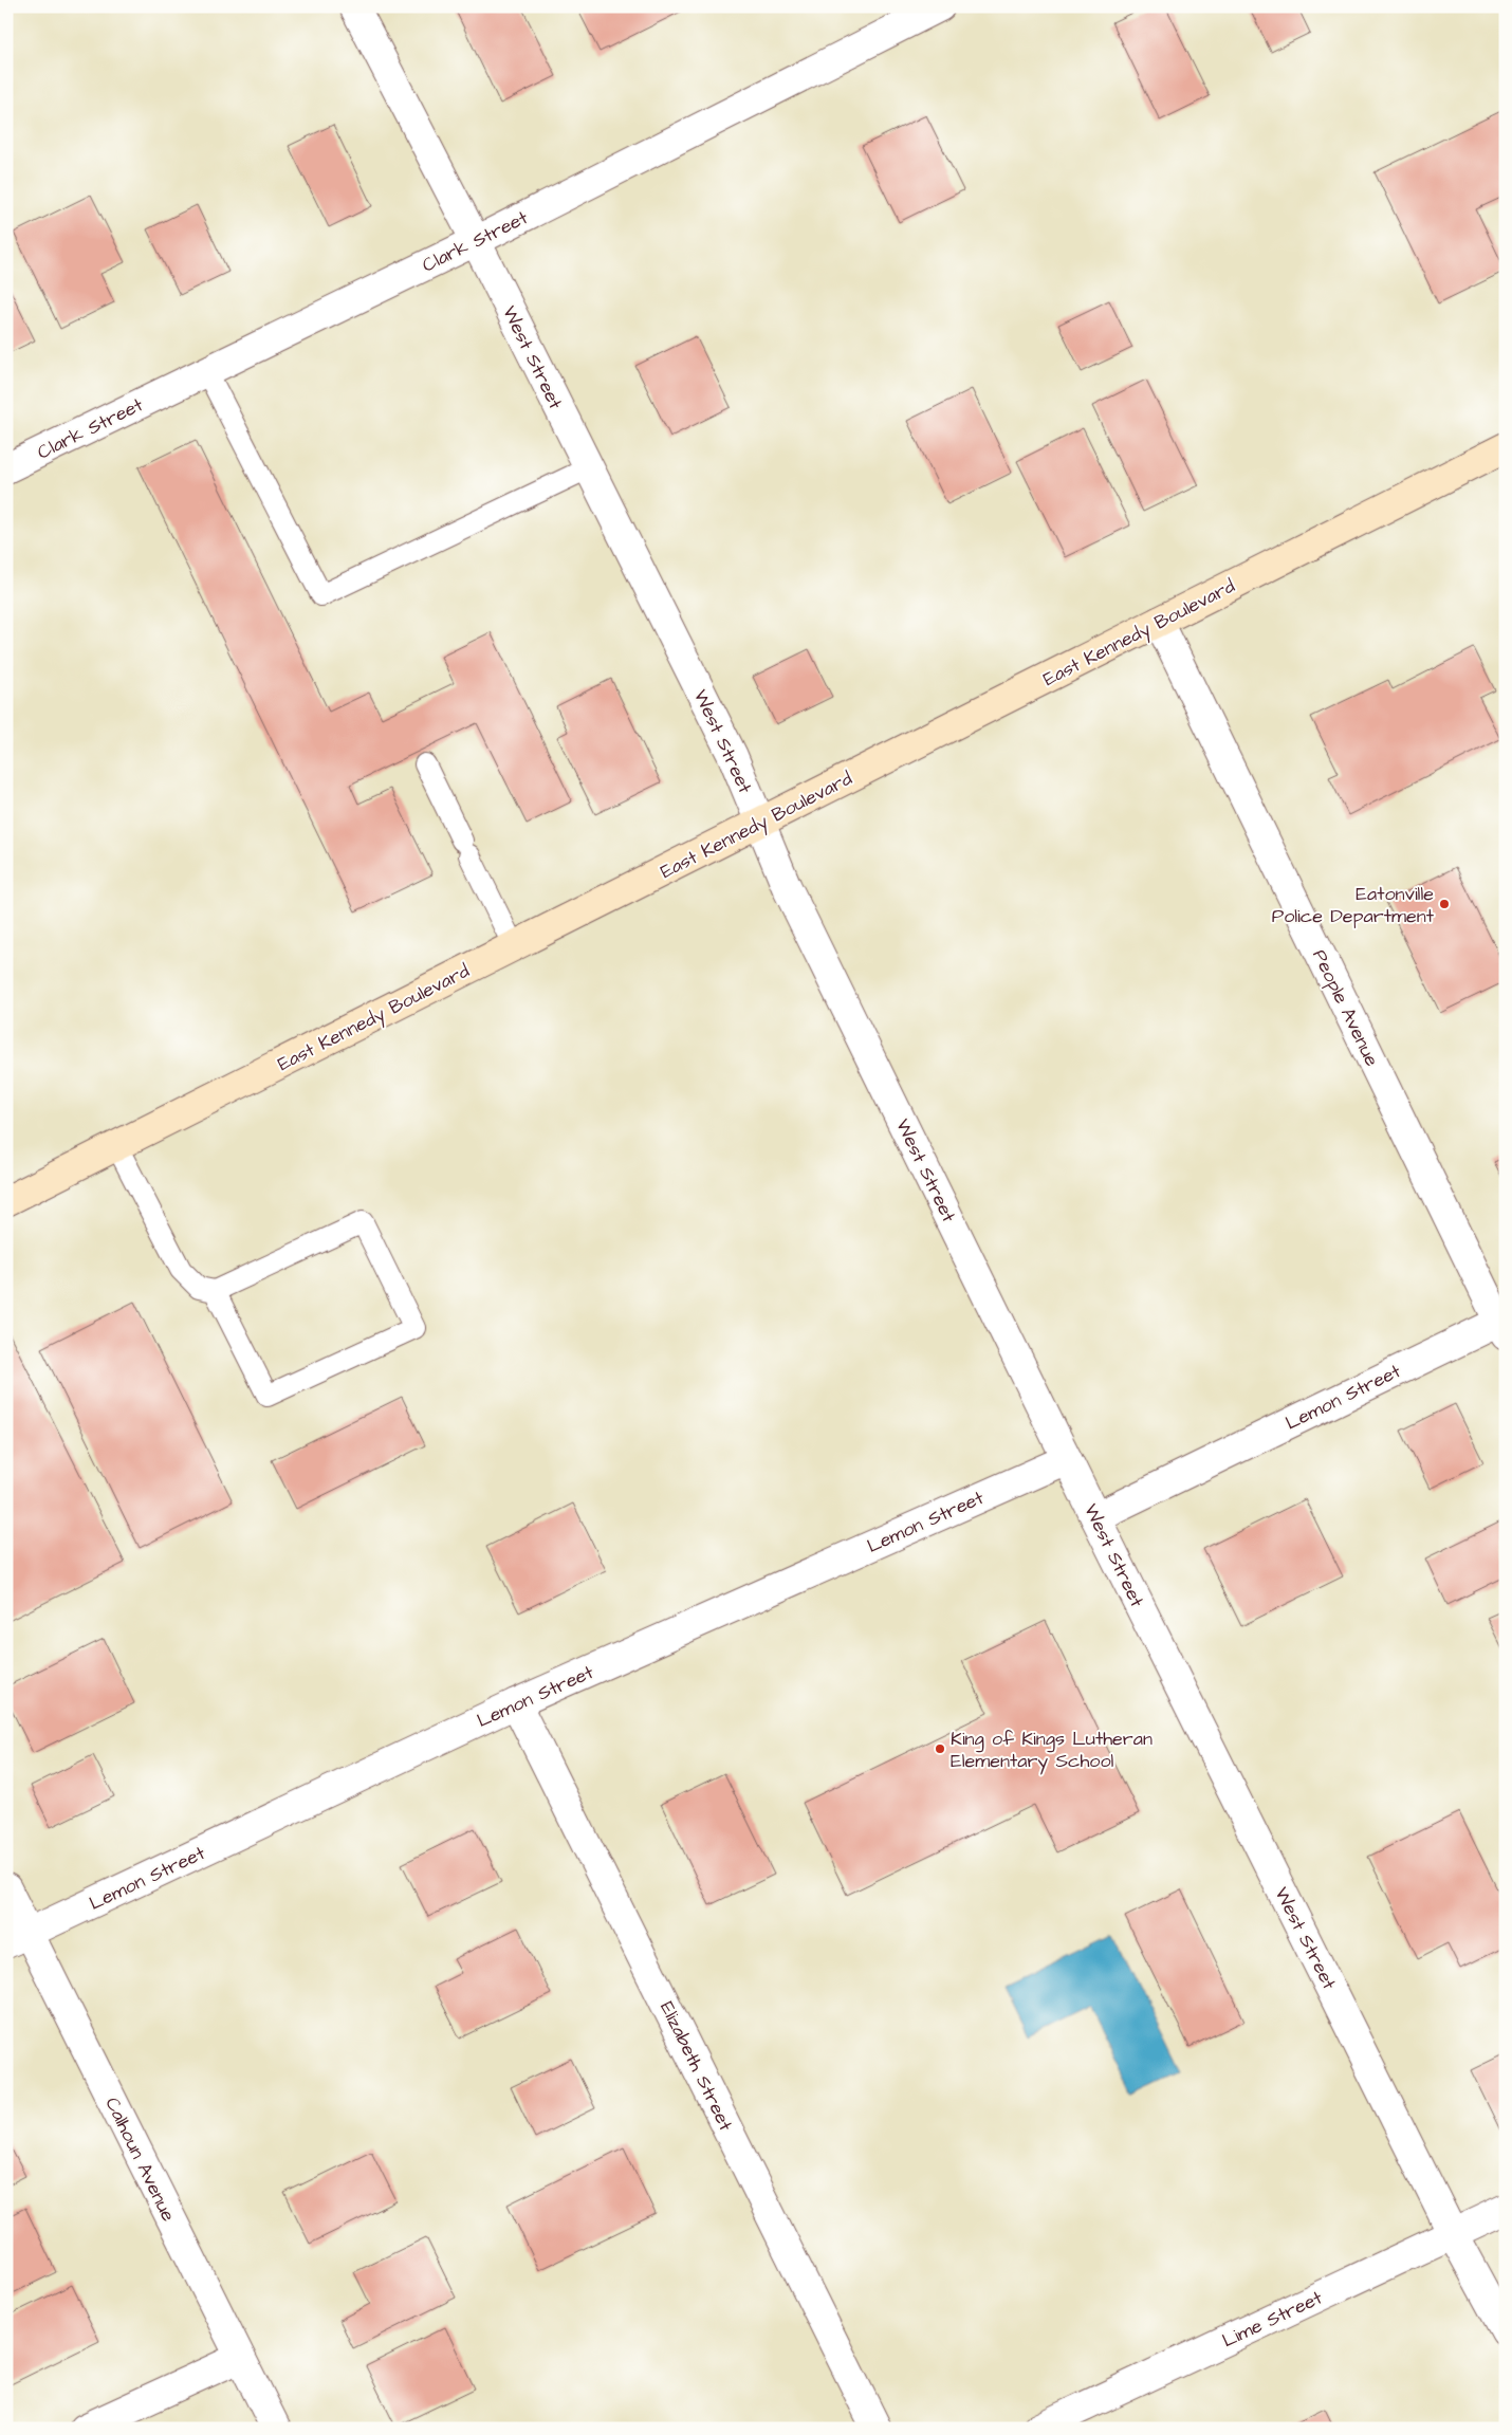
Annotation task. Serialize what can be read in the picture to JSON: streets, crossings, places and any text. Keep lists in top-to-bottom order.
{
  "streets": {
    "main road": ["East Kennedy Boulevard"],
    "street": [
      "Clark Street",
      "West Street",
      "People Avenue",
      "Lemon Street",
      "Elizabeth Street",
      "Calhoun Avenue",
      "Lime Street"
    ]
  },
  "crossings": [
    ["Clark Street", "West Street"],
    ["West Street", "East Kennedy Boulevard"],
    ["West Street", "Lemon Street"],
    ["West Street", "Lime Street"],
    ["East Kennedy Boulevard", "People Avenue"],
    ["People Avenue", "Lemon Street"],
    ["Lemon Street", "Elizabeth Street"],
    ["Lemon Street", "Calhoun Avenue"]
  ],
  "places": ["Eatonville Police Department", "King of Kings Lutheran Elementary School"]
}
